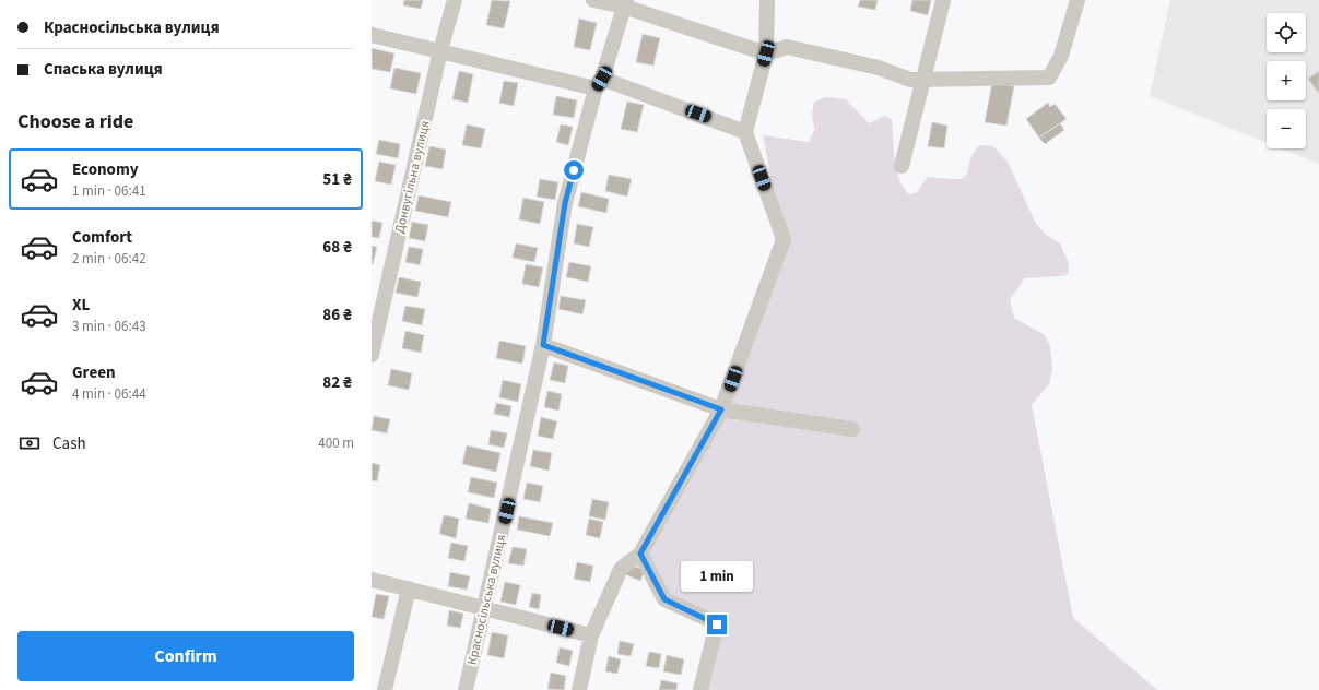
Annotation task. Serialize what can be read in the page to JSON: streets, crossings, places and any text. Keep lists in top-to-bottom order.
{
  "streets": {
    "street": ["Донвугільна вулиця", "Красносільська вулиця"]
  },
  "page": {
    "banner": ["Красносільська вулиця", "Спаська вулиця"],
    "map_buttons": ["+", "−"],
    "heading": "Choose a ride",
    "list": [
      {
        "name": "Economy",
        "note": "1 min · 06:41",
        "value": "51 ₴"
      },
      {
        "name": "Comfort",
        "note": "2 min · 06:42",
        "value": "68 ₴"
      },
      {
        "name": "XL",
        "note": "3 min · 06:43",
        "value": "86 ₴"
      },
      {
        "name": "Green",
        "note": "4 min · 06:44",
        "value": "82 ₴"
      }
    ],
    "pay": ["Cash", "400 m"],
    "bubble": "1 min",
    "buttons": "Confirm"
  }
}
